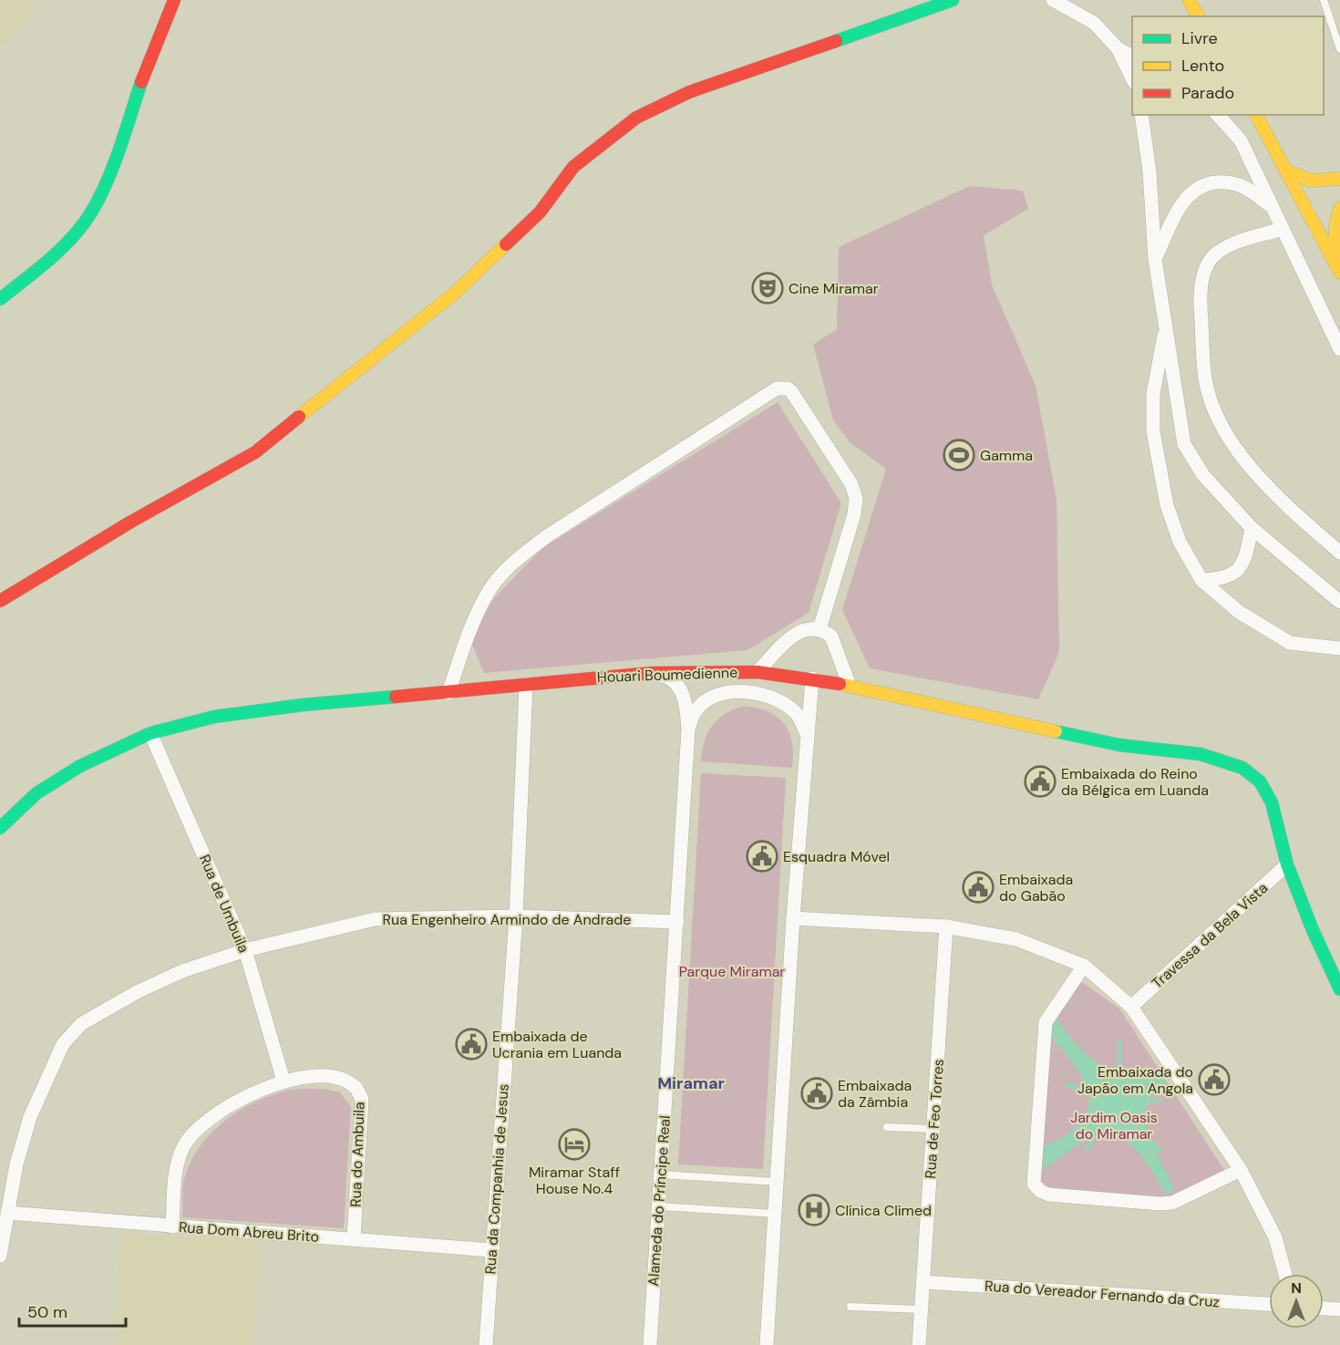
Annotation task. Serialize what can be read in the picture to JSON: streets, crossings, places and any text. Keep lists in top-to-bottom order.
{
  "streets": {
    "street": [
      "Houari Boumedienne",
      "Rua de Umbuila",
      "Rua Engenheiro Armindo de Andrade",
      "Travessa da Bela Vista",
      "Rua de Feo Torres",
      "Rua do Ambuila",
      "Rua da Companhia de Jesus",
      "Alameda do Príncipe Real",
      "Rua Dom Abreu Brito",
      "Rua do Vereador Fernando da Cruz"
    ]
  },
  "crossings": [
    ["Houari Boumedienne", "Rua de Umbuila"],
    ["Houari Boumedienne", "Travessa da Bela Vista"],
    ["Houari Boumedienne", "Rua da Companhia de Jesus"],
    ["Houari Boumedienne", "Alameda do Príncipe Real"],
    ["Rua de Umbuila", "Rua Engenheiro Armindo de Andrade"],
    ["Rua de Umbuila", "Rua do Ambuila"],
    ["Rua Engenheiro Armindo de Andrade", "Rua da Companhia de Jesus"],
    ["Rua Engenheiro Armindo de Andrade", "Alameda do Príncipe Real"],
    ["Rua Engenheiro Armindo de Andrade", "Rua Dom Abreu Brito"],
    ["Rua de Feo Torres", "Rua do Vereador Fernando da Cruz"],
    ["Rua do Ambuila", "Rua Dom Abreu Brito"],
    ["Rua da Companhia de Jesus", "Rua Dom Abreu Brito"]
  ],
  "districts": ["Miramar"],
  "parks": ["Parque Miramar", "Jardim Oasis do Miramar"],
  "places": {
    "theatre": ["Cine Miramar"],
    "sports": ["Gamma"],
    "public building": [
      "Embaixada do Reino da Bélgica em Luanda",
      "Esquadra Móvel",
      "Embaixada do Gabão",
      "Embaixada de Ucrania em Luanda",
      "Embaixada do Japão em Angola",
      "Embaixada da Zâmbia"
    ],
    "hotel": ["Miramar Staff House No.4"],
    "hospital": ["Clínica Climed"]
  },
  "legend": ["Livre", "Lento", "Parado"],
  "scale_bar": "50 m",
  "north": "top"
}
